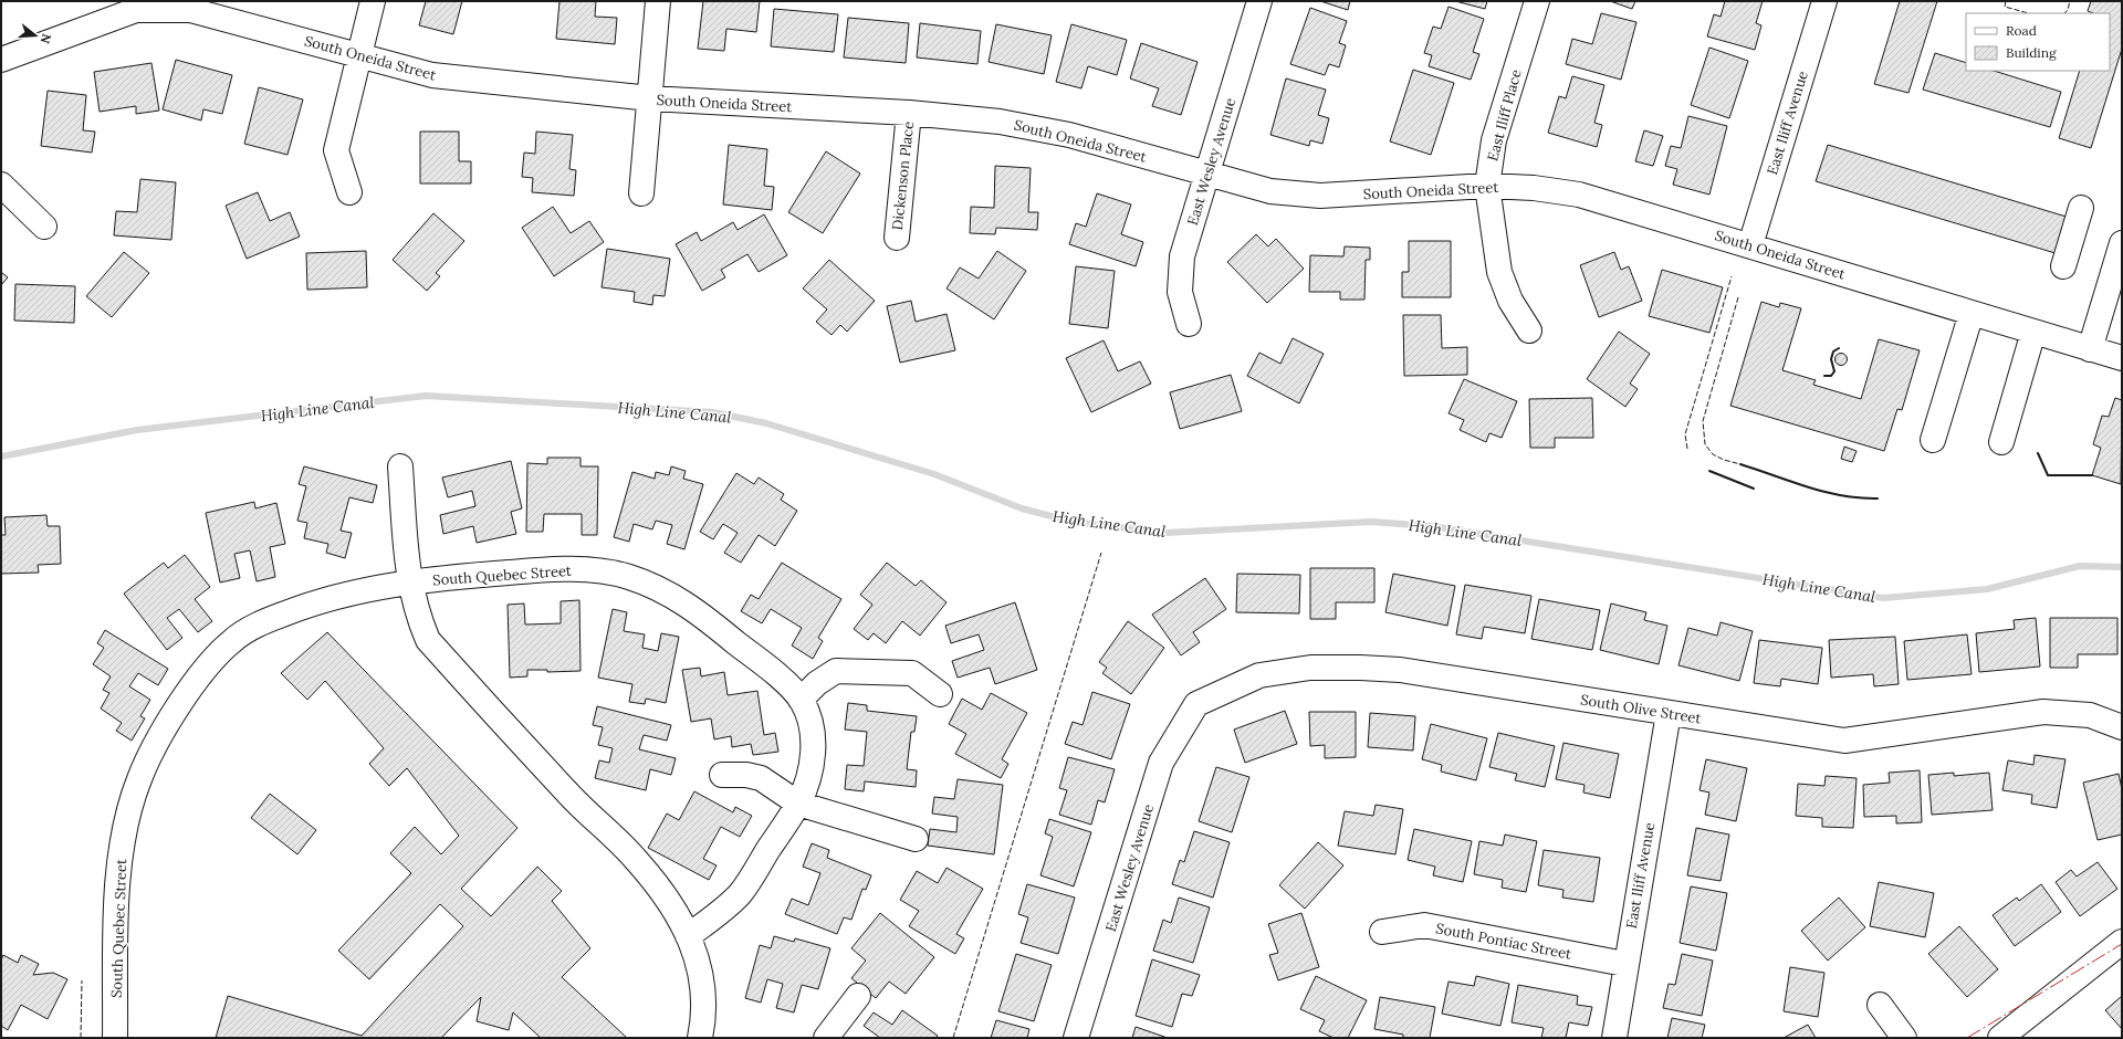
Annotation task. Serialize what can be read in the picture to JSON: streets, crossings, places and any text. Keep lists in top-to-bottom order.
{
  "streets": {
    "street": [
      "South Oneida Street",
      "East Iliff Place",
      "East Iliff Avenue",
      "East Wesley Avenue",
      "Dickenson Place",
      "South Quebec Street",
      "South Olive Street",
      "South Pontiac Street"
    ]
  },
  "crossings": [
    ["South Oneida Street", "East Iliff Place"],
    ["South Oneida Street", "East Iliff Avenue"],
    ["South Oneida Street", "East Wesley Avenue"],
    ["South Oneida Street", "Dickenson Place"],
    ["East Iliff Avenue", "South Olive Street"],
    ["East Iliff Avenue", "South Pontiac Street"],
    ["East Wesley Avenue", "South Olive Street"]
  ],
  "water": ["High Line Canal"],
  "legend": ["Road", "Building"],
  "north": "right"
}
